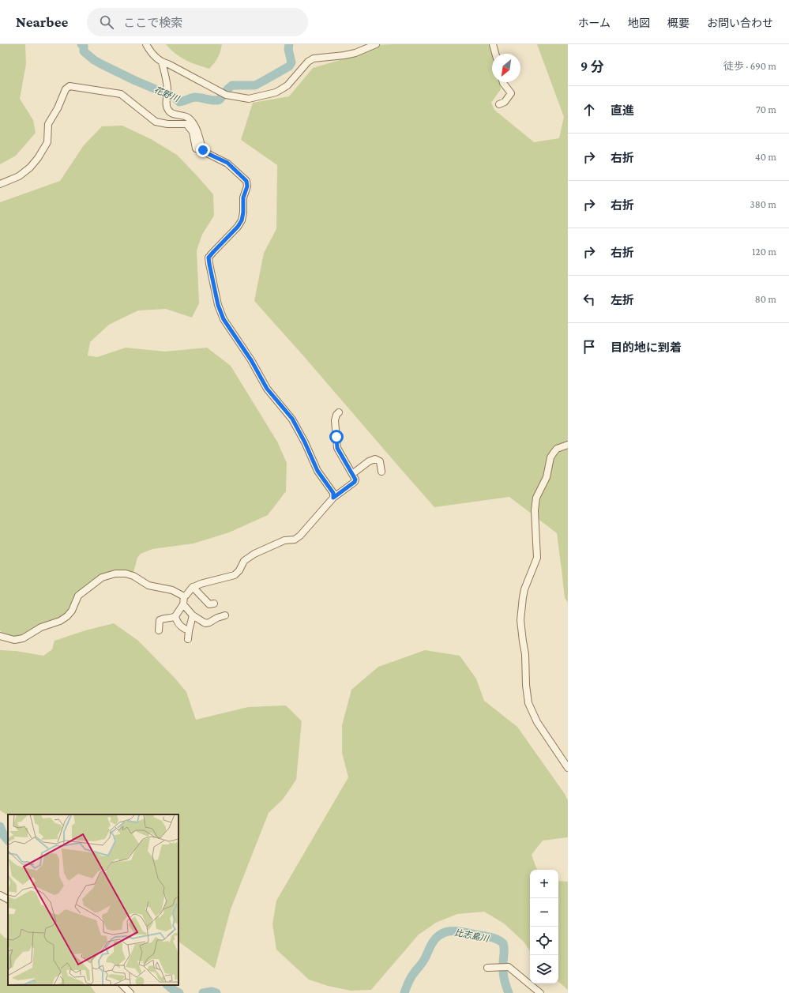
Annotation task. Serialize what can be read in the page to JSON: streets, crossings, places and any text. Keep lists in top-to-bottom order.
{
  "water": ["花野川", "比志島川"],
  "north": "bottom left",
  "page": {
    "header": "Nearbee",
    "search": "ここで検索",
    "nav": [
      "ホーム",
      "地図",
      "概要",
      "お問い合わせ"
    ],
    "heading": ["9 分", "徒歩 · 690 m"],
    "list": [
      ["直進", "70 m"],
      ["右折", "40 m"],
      ["右折", "380 m"],
      ["右折", "120 m"],
      ["左折", "80 m"],
      "目的地に到着"
    ],
    "map_buttons": ["+", "−"]
  }
}
